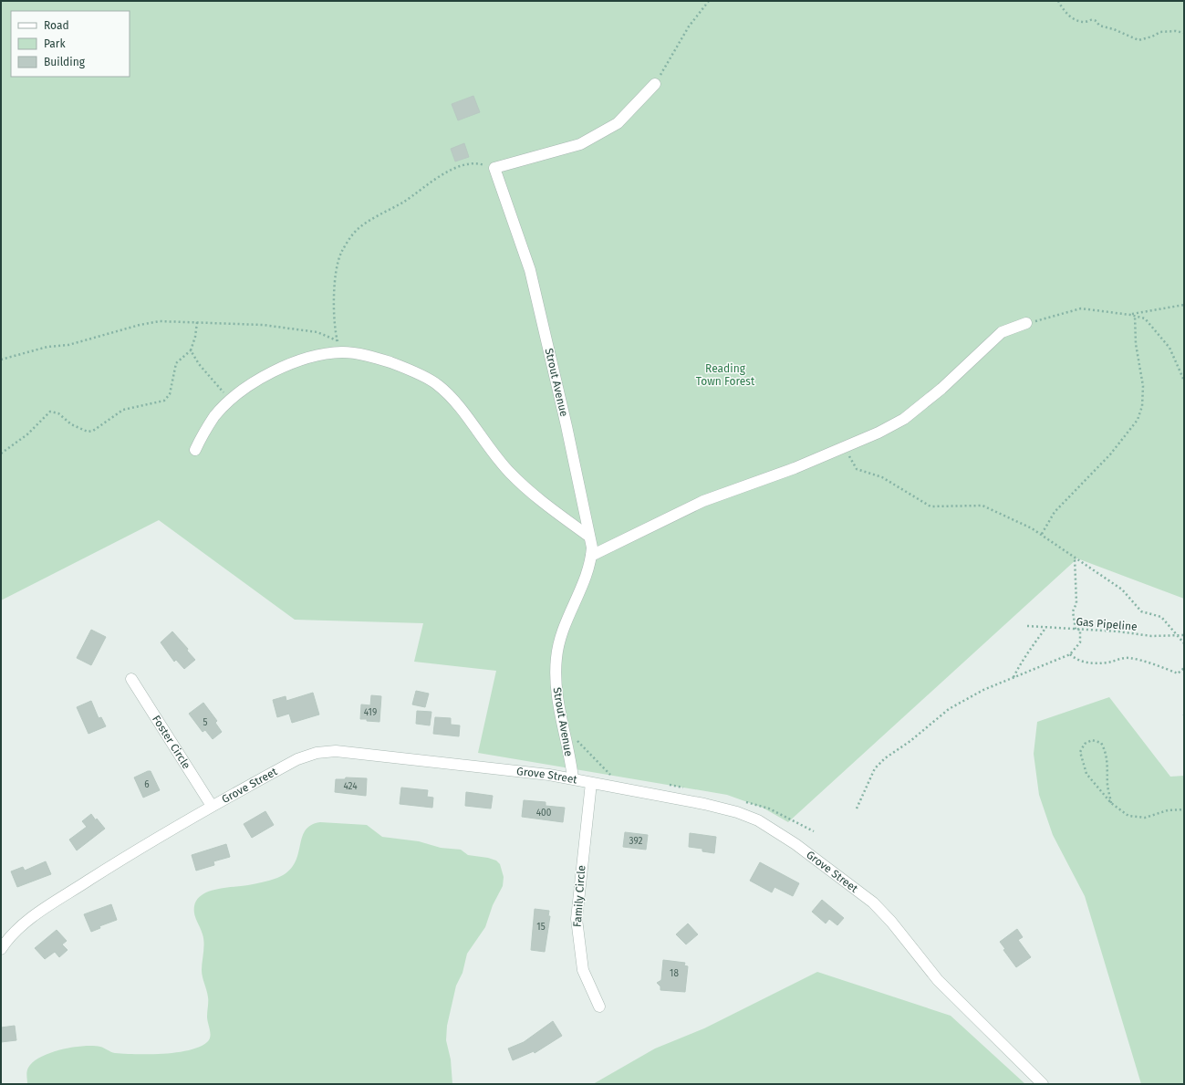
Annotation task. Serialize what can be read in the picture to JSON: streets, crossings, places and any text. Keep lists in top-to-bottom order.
{
  "streets": {
    "street": [
      "Strout Avenue",
      "Foster Circle",
      "Grove Street",
      "Family Circle"
    ],
    "path": ["Gas Pipeline"]
  },
  "crossings": [
    ["Strout Avenue", "Grove Street"],
    ["Foster Circle", "Grove Street"],
    ["Grove Street", "Family Circle"]
  ],
  "parks": ["Reading Town Forest"],
  "house_numbers": [
    "419",
    "5",
    "6",
    "424",
    "400",
    "392",
    "15",
    "18"
  ],
  "legend": ["Road", "Park", "Building"]
}
